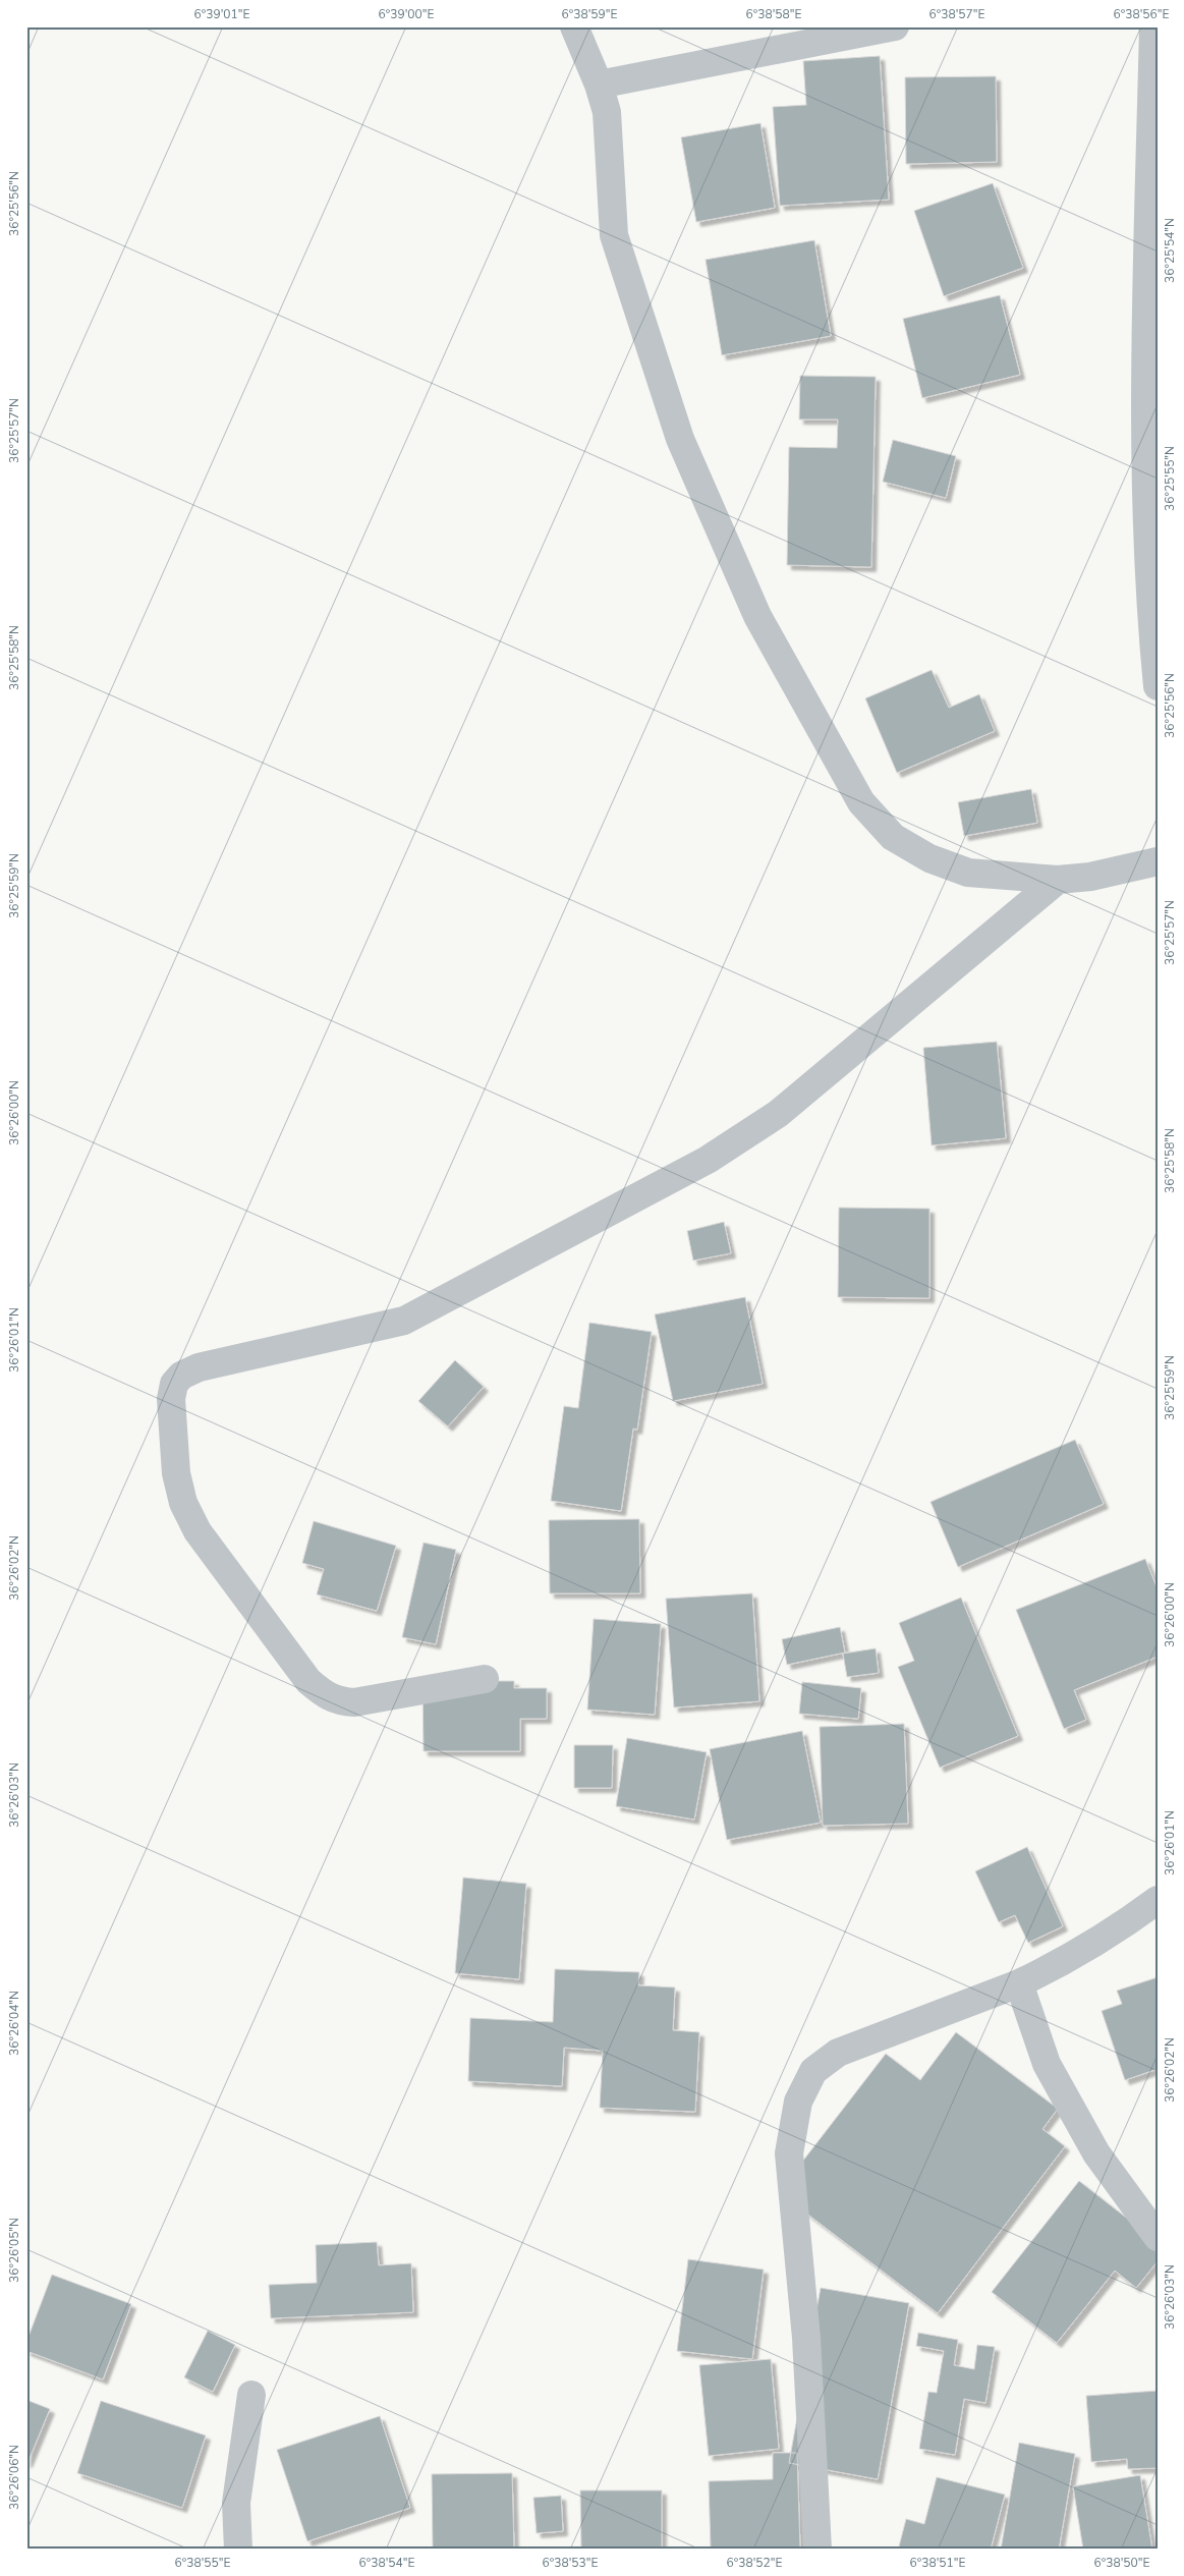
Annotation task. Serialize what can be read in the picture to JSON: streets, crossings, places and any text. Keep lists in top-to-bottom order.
{
  "coordinates": [
    "6°39'01\"E",
    "6°39'00\"E",
    "6°38'59\"E",
    "6°38'58\"E",
    "6°38'57\"E",
    "6°38'56\"E",
    "36°25'56\"N",
    "36°25'54\"N",
    "36°25'57\"N",
    "36°25'55\"N",
    "36°25'58\"N",
    "36°25'59\"N",
    "36°26'00\"N",
    "36°26'01\"N",
    "36°26'02\"N",
    "36°26'03\"N",
    "36°26'04\"N",
    "36°26'05\"N",
    "36°26'06\"N",
    "6°38'55\"E",
    "6°38'54\"E",
    "6°38'53\"E",
    "6°38'52\"E",
    "6°38'51\"E",
    "6°38'50\"E"
  ]
}
